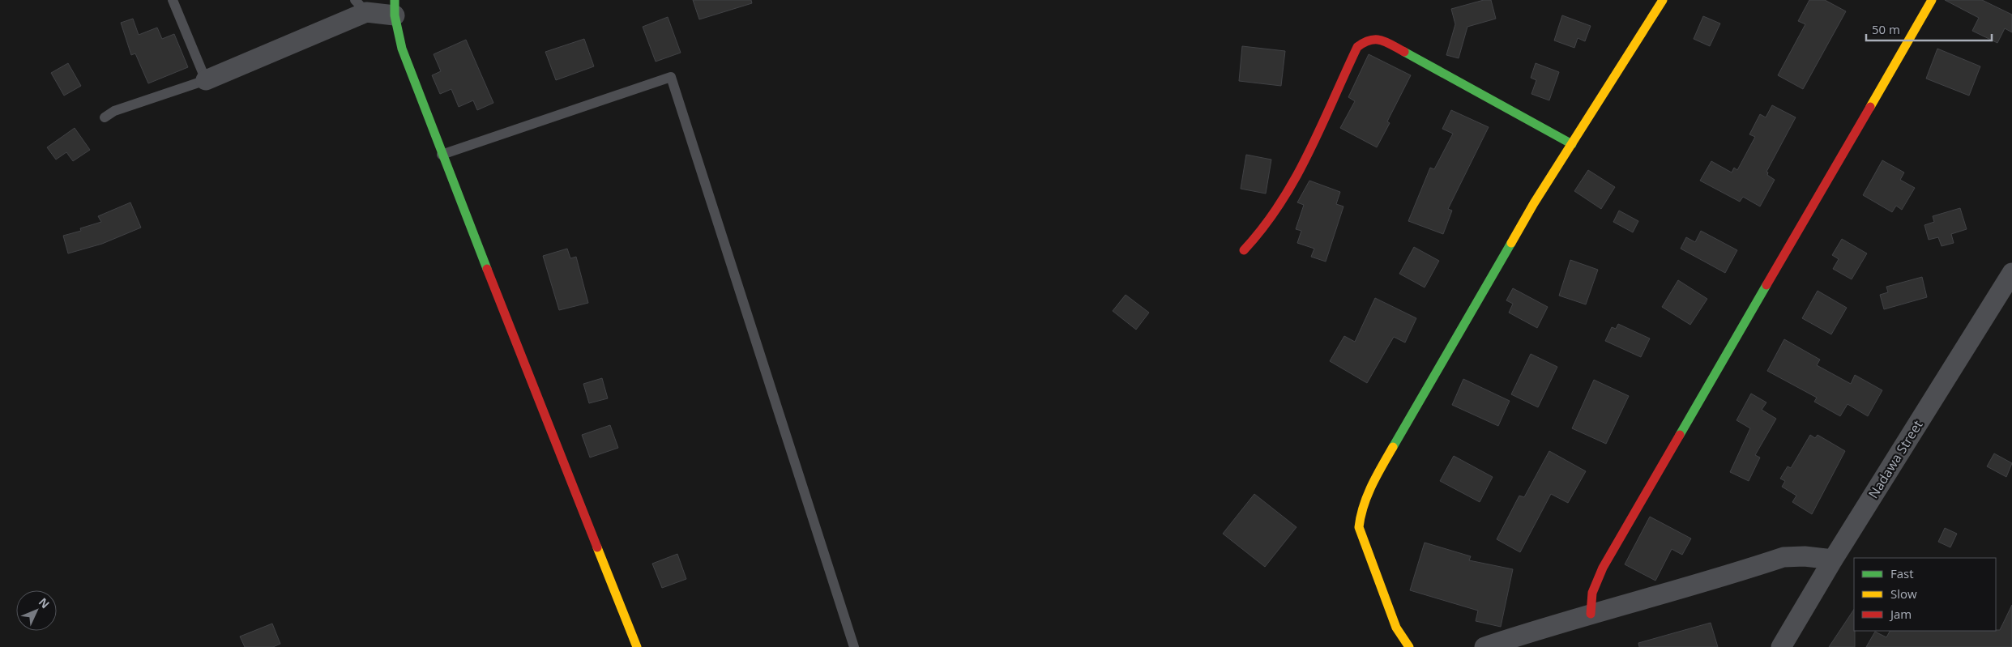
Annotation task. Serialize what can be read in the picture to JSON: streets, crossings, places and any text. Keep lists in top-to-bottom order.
{
  "streets": {
    "street": ["Nadawa Street"]
  },
  "legend": ["Fast", "Slow", "Jam"],
  "scale_bar": "50 m",
  "north": "top right"
}
